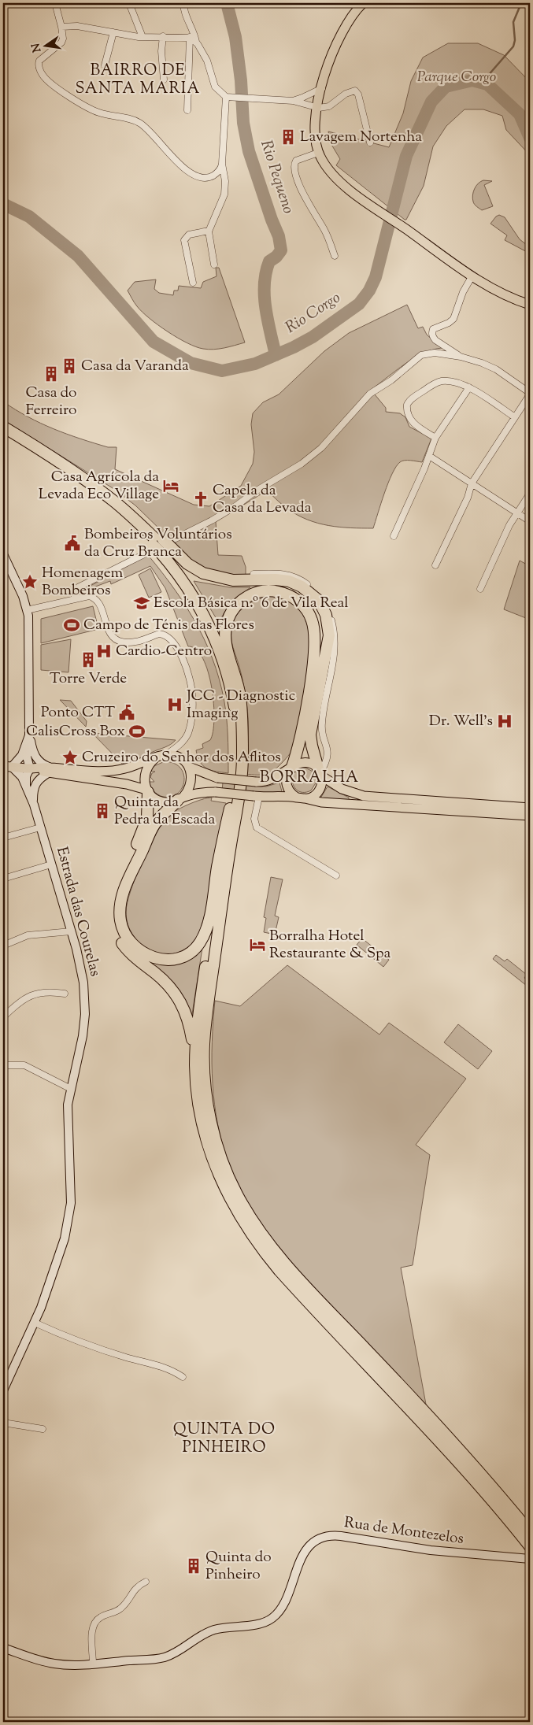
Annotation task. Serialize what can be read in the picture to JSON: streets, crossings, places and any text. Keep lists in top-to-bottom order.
{
  "streets": {
    "street": ["Estrada das Courelas", "Rua de Montezelos"]
  },
  "districts": ["BAIRRO DE SANTA MARIA", "BORRALHA", "QUINTA DO PINHEIRO"],
  "water": ["Rio Pequeno", "Rio Corgo"],
  "parks": ["Parque Corgo"],
  "places": {
    "building": [
      "Lavagem Nortenha",
      "Casa da Varanda",
      "Casa do Ferreiro",
      "Torre Verde",
      "Quinta da Pedra da Escada",
      "Quinta do Pinheiro"
    ],
    "hotel": ["Casa Agrícola da Levada Eco Village", "Borralha Hotel Restaurante & Spa"],
    "church": ["Capela da Casa da Levada"],
    "public building": ["Bombeiros Voluntários da Cruz Branca", "Ponto CTT"],
    "place": ["Homenagem Bombeiros", "Cruzeiro do Senhor dos Aflitos"],
    "school or university": ["Escola Básica n.º 6 de Vila Real"],
    "sports": ["Campo de Ténis das Flores", "CalisCross Box"],
    "hospital": ["Cardio-Centro", "JCC - Diagnostic Imaging", "Dr. Well's"]
  },
  "north": "left"
}
